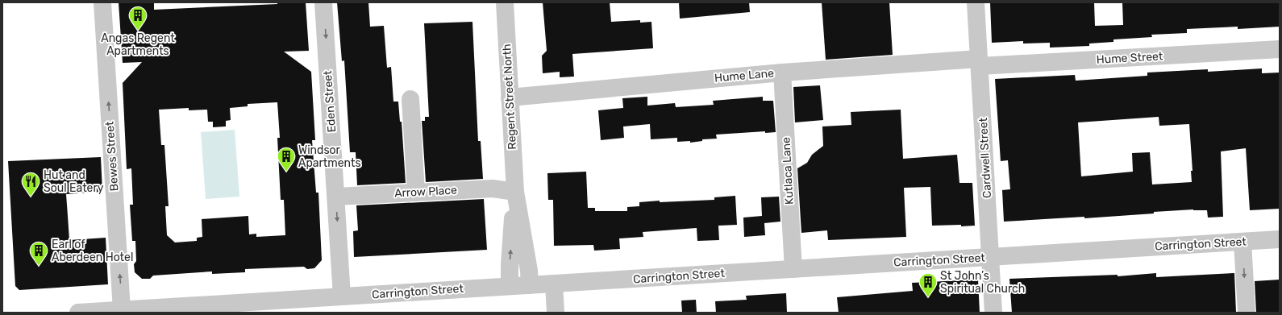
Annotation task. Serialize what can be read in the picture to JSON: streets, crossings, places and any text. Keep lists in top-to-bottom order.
{
  "streets": {
    "street": [
      "Hume Street",
      "Hume Lane",
      "Regent Street North",
      "Eden Street",
      "Bewes Street",
      "Cardwell Street",
      "Kutlaca Lane",
      "Arrow Place",
      "Carrington Street"
    ]
  },
  "crossings": [
    ["Hume Street", "Hume Lane"],
    ["Hume Street", "Cardwell Street"],
    ["Hume Lane", "Regent Street North"],
    ["Hume Lane", "Cardwell Street"],
    ["Hume Lane", "Kutlaca Lane"],
    ["Regent Street North", "Arrow Place"],
    ["Regent Street North", "Carrington Street"],
    ["Eden Street", "Arrow Place"],
    ["Eden Street", "Carrington Street"],
    ["Bewes Street", "Carrington Street"],
    ["Cardwell Street", "Carrington Street"],
    ["Kutlaca Lane", "Carrington Street"]
  ],
  "one_way": ["Bewes Street"],
  "places": {
    "building": [
      "Angas Regent Apartments",
      "Windsor Apartments",
      "Earl of Aberdeen Hotel",
      "St John’s Spiritual Church"
    ],
    "restaurant": ["Hut and Soul Eatery"]
  }
}
